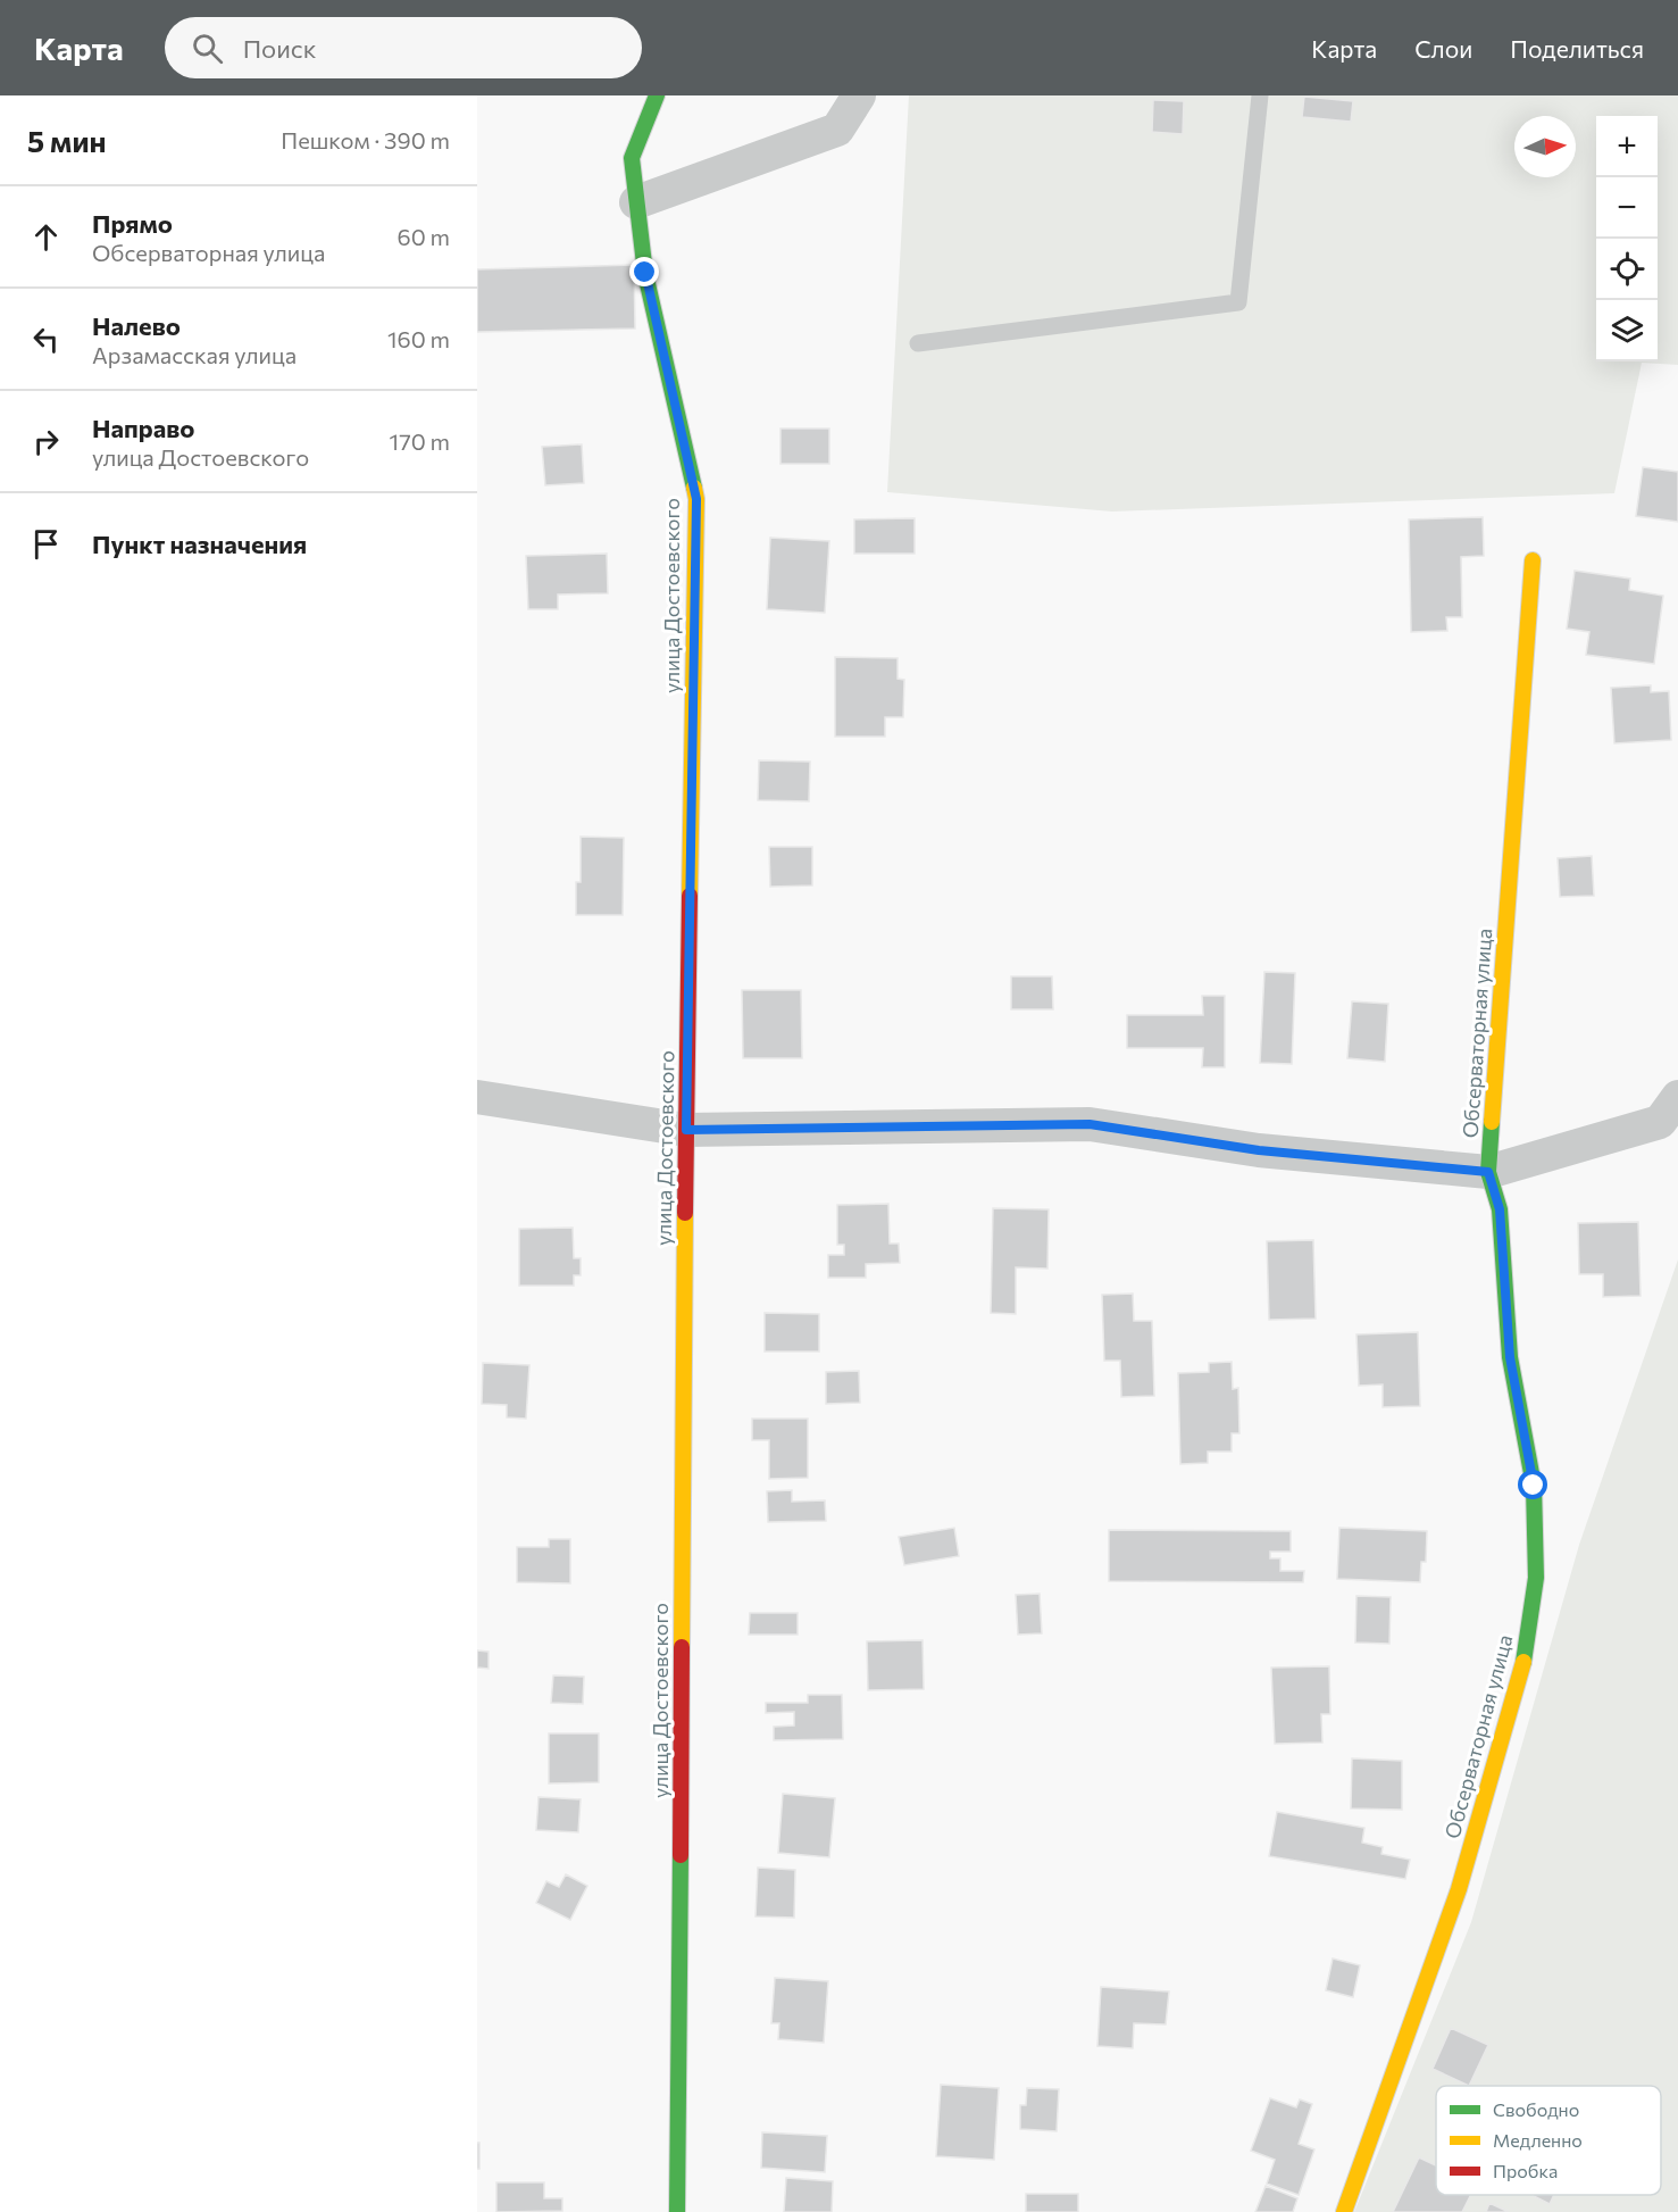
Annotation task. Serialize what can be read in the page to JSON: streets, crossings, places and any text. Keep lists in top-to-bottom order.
{
  "streets": {
    "street": ["улица Достоевского", "Обсерваторная улица"]
  },
  "legend": ["Свободно", "Медленно", "Пробка"],
  "north": "right",
  "page": {
    "header": "Карта",
    "search": "Поиск",
    "nav": ["Карта", "Слои", "Поделиться"],
    "heading": ["5 мин", "Пешком · 390 m"],
    "map_buttons": ["+", "−"],
    "list": [
      ["Прямо", "Обсерваторная улица", "60 m"],
      ["Налево", "Арзамасская улица", "160 m"],
      ["Направо", "улица Достоевского", "170 m"],
      "Пункт назначения"
    ]
  }
}
